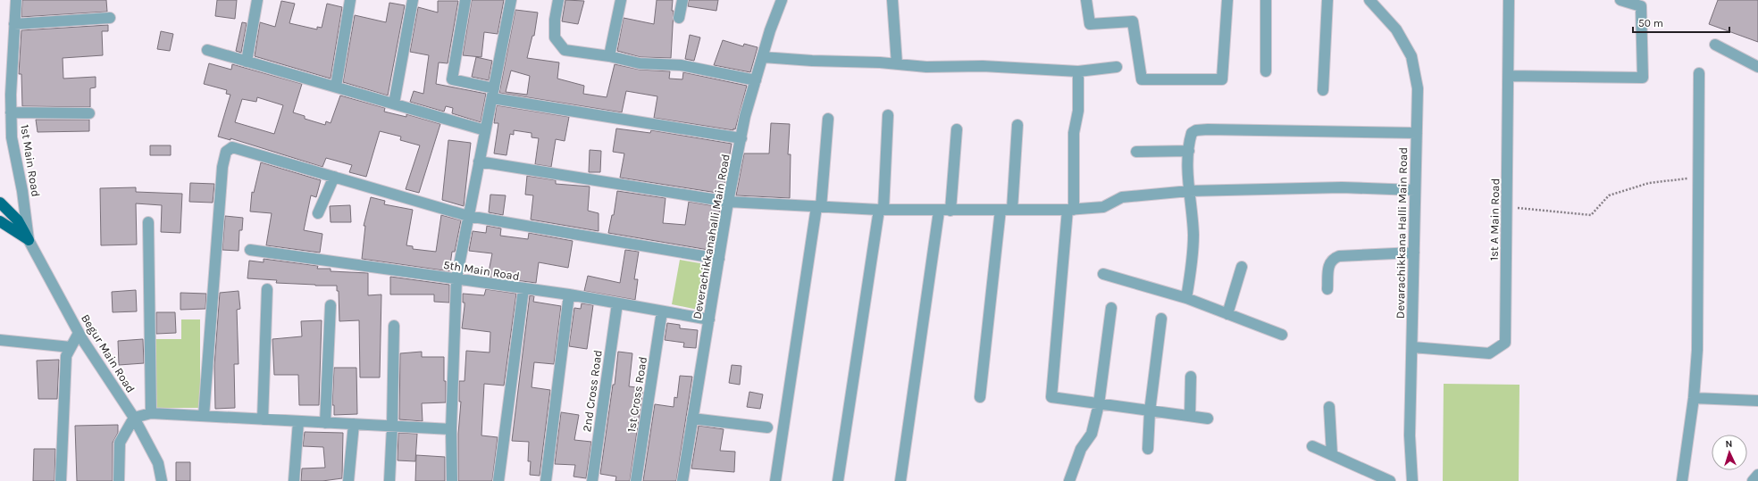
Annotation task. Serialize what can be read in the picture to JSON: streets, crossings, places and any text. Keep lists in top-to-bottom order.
{
  "streets": {
    "street": [
      "1st Main Road",
      "1st A Main Road",
      "Devarachikkana Halli Main Road",
      "Deverachikkanahalli Main Road",
      "5th Main Road",
      "Begur Main Road",
      "2nd Cross Road",
      "1st Cross Road"
    ]
  },
  "crossings": [
    ["1st Main Road", "Begur Main Road"],
    ["1st A Main Road", "Devarachikkana Halli Main Road"],
    ["Deverachikkanahalli Main Road", "5th Main Road"],
    ["5th Main Road", "2nd Cross Road"],
    ["5th Main Road", "1st Cross Road"]
  ],
  "scale_bar": "50 m",
  "north": "top"
}
